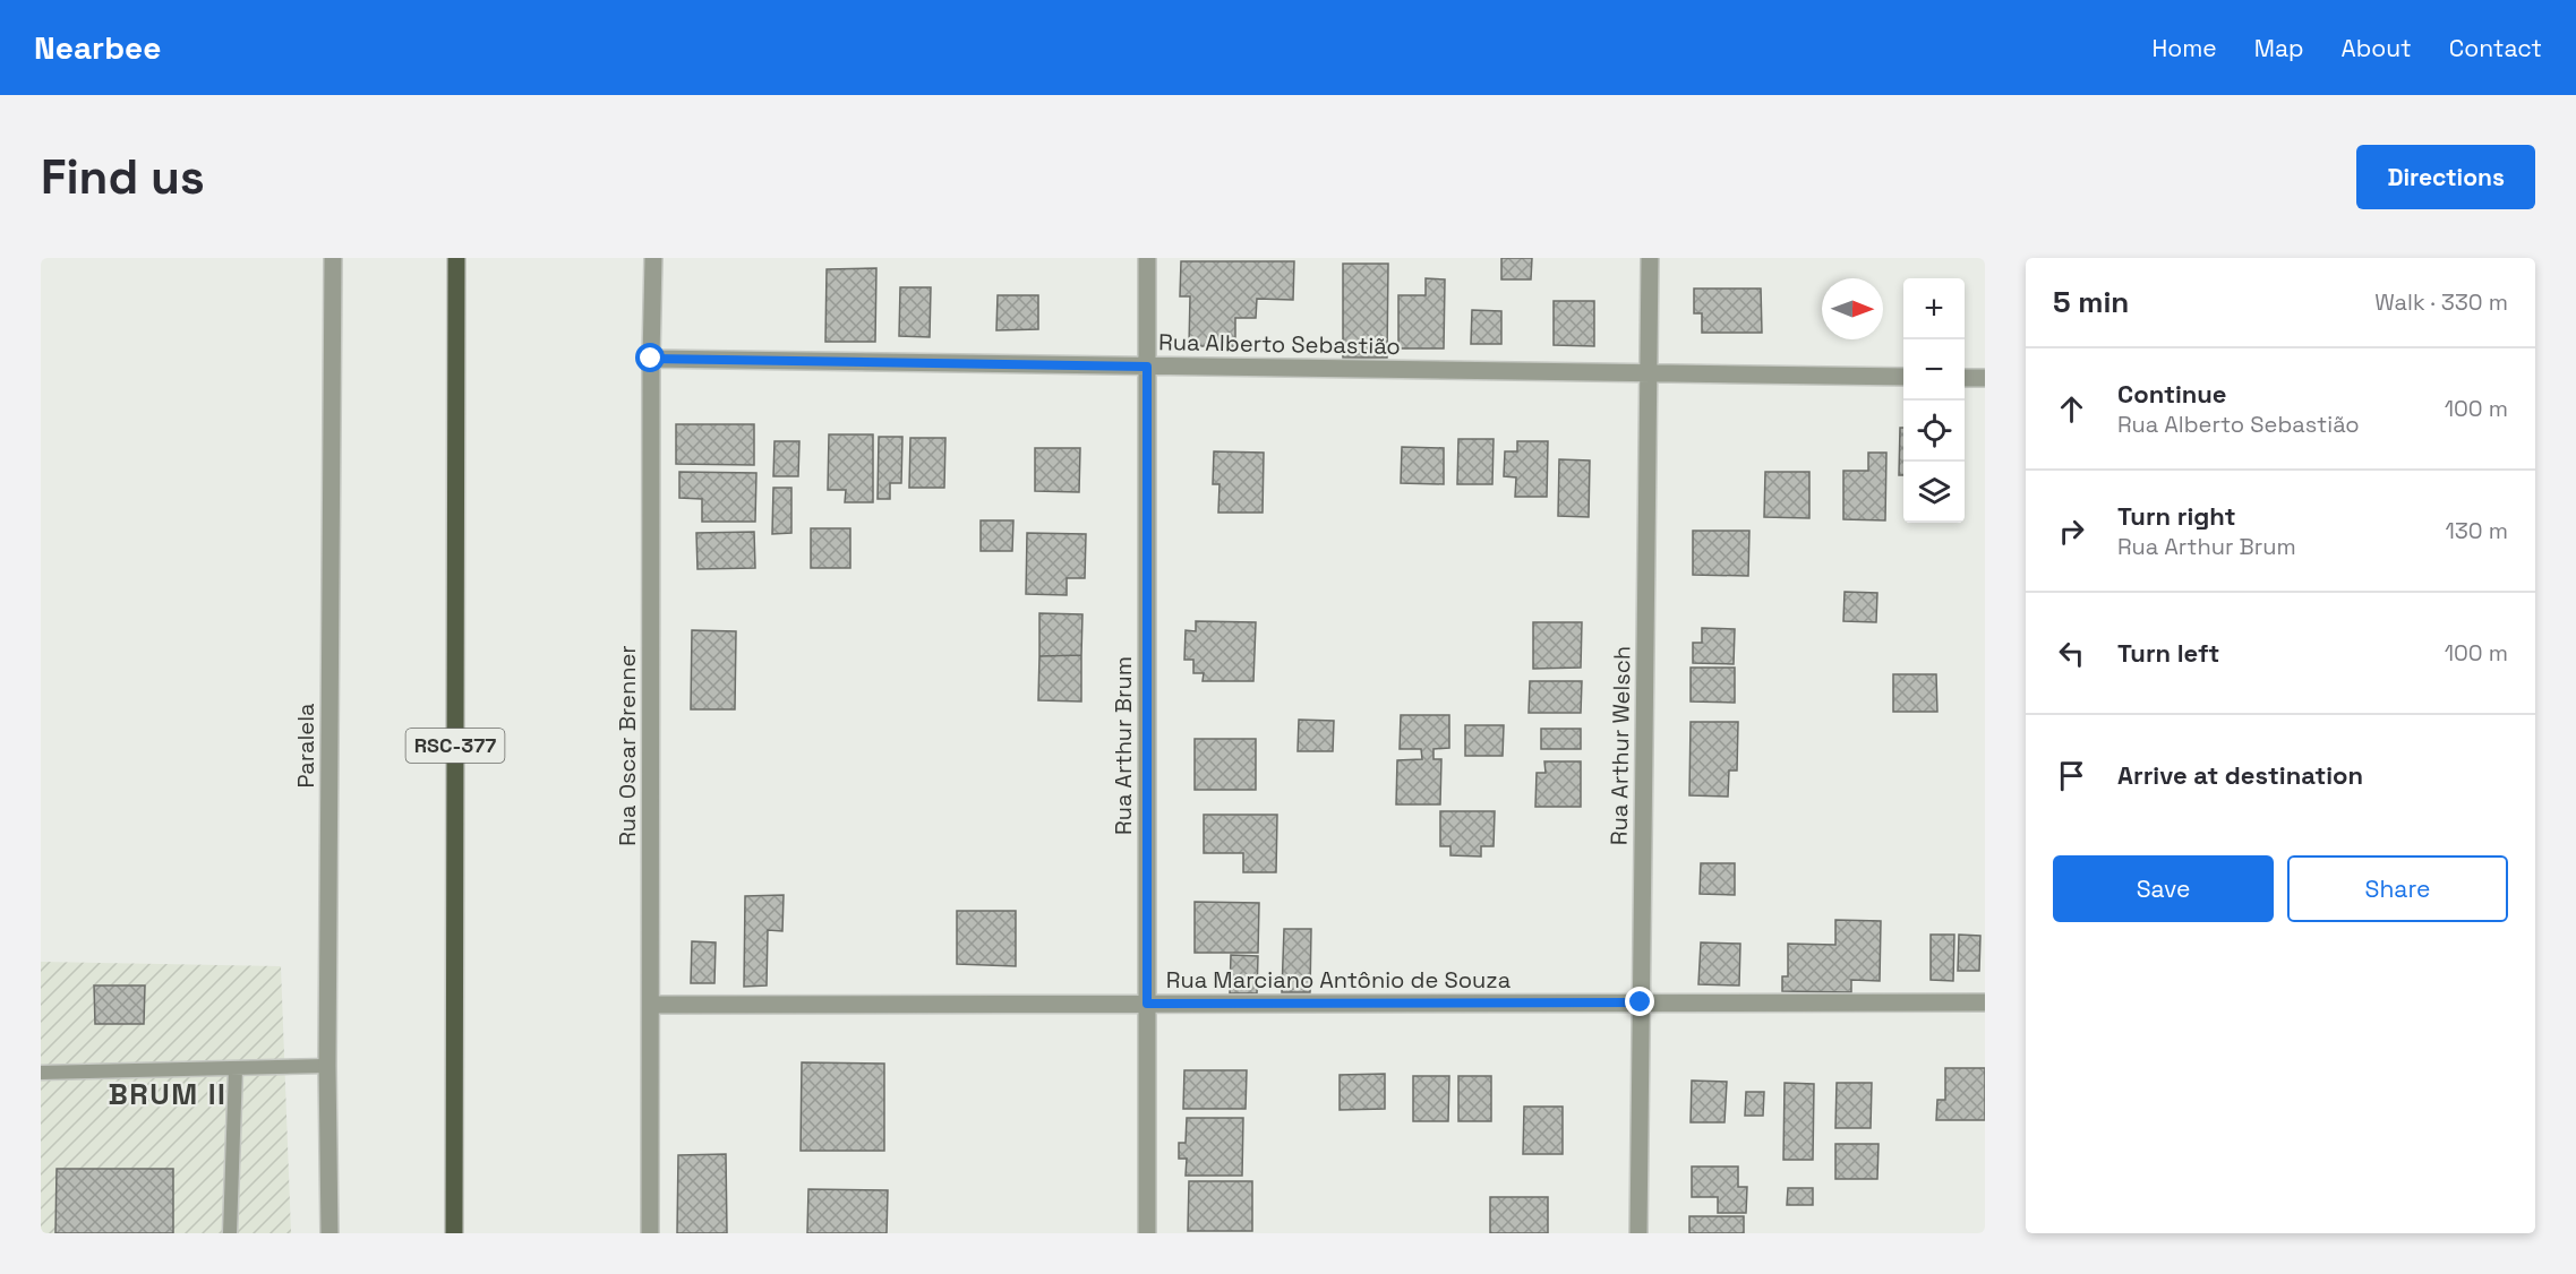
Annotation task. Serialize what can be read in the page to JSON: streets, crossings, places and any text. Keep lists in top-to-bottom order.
{
  "streets": {
    "main road": ["RSC-377"],
    "street": [
      "Rua Alberto Sebastião",
      "Paralela",
      "Rua Oscar Brenner",
      "Rua Arthur Brum",
      "Rua Arthur Welsch",
      "Rua Marciano Antônio de Souza"
    ]
  },
  "crossings": [
    ["Rua Alberto Sebastião", "Rua Oscar Brenner"],
    ["Rua Alberto Sebastião", "Rua Arthur Brum"],
    ["Rua Alberto Sebastião", "Rua Arthur Welsch"],
    ["Rua Oscar Brenner", "Rua Marciano Antônio de Souza"],
    ["Rua Arthur Brum", "Rua Marciano Antônio de Souza"],
    ["Rua Arthur Welsch", "Rua Marciano Antônio de Souza"]
  ],
  "districts": ["BRUM II"],
  "north": "right",
  "page": {
    "header": "Nearbee",
    "nav": [
      "Home",
      "Map",
      "About",
      "Contact"
    ],
    "buttons": [
      "Directions",
      ["Save", "Share"]
    ],
    "title": "Find us",
    "heading": ["5 min", "Walk · 330 m"],
    "map_buttons": ["+", "−"],
    "list": [
      ["Continue", "Rua Alberto Sebastião", "100 m"],
      ["Turn right", "Rua Arthur Brum", "130 m"],
      ["Turn left", "100 m"],
      "Arrive at destination"
    ]
  }
}
